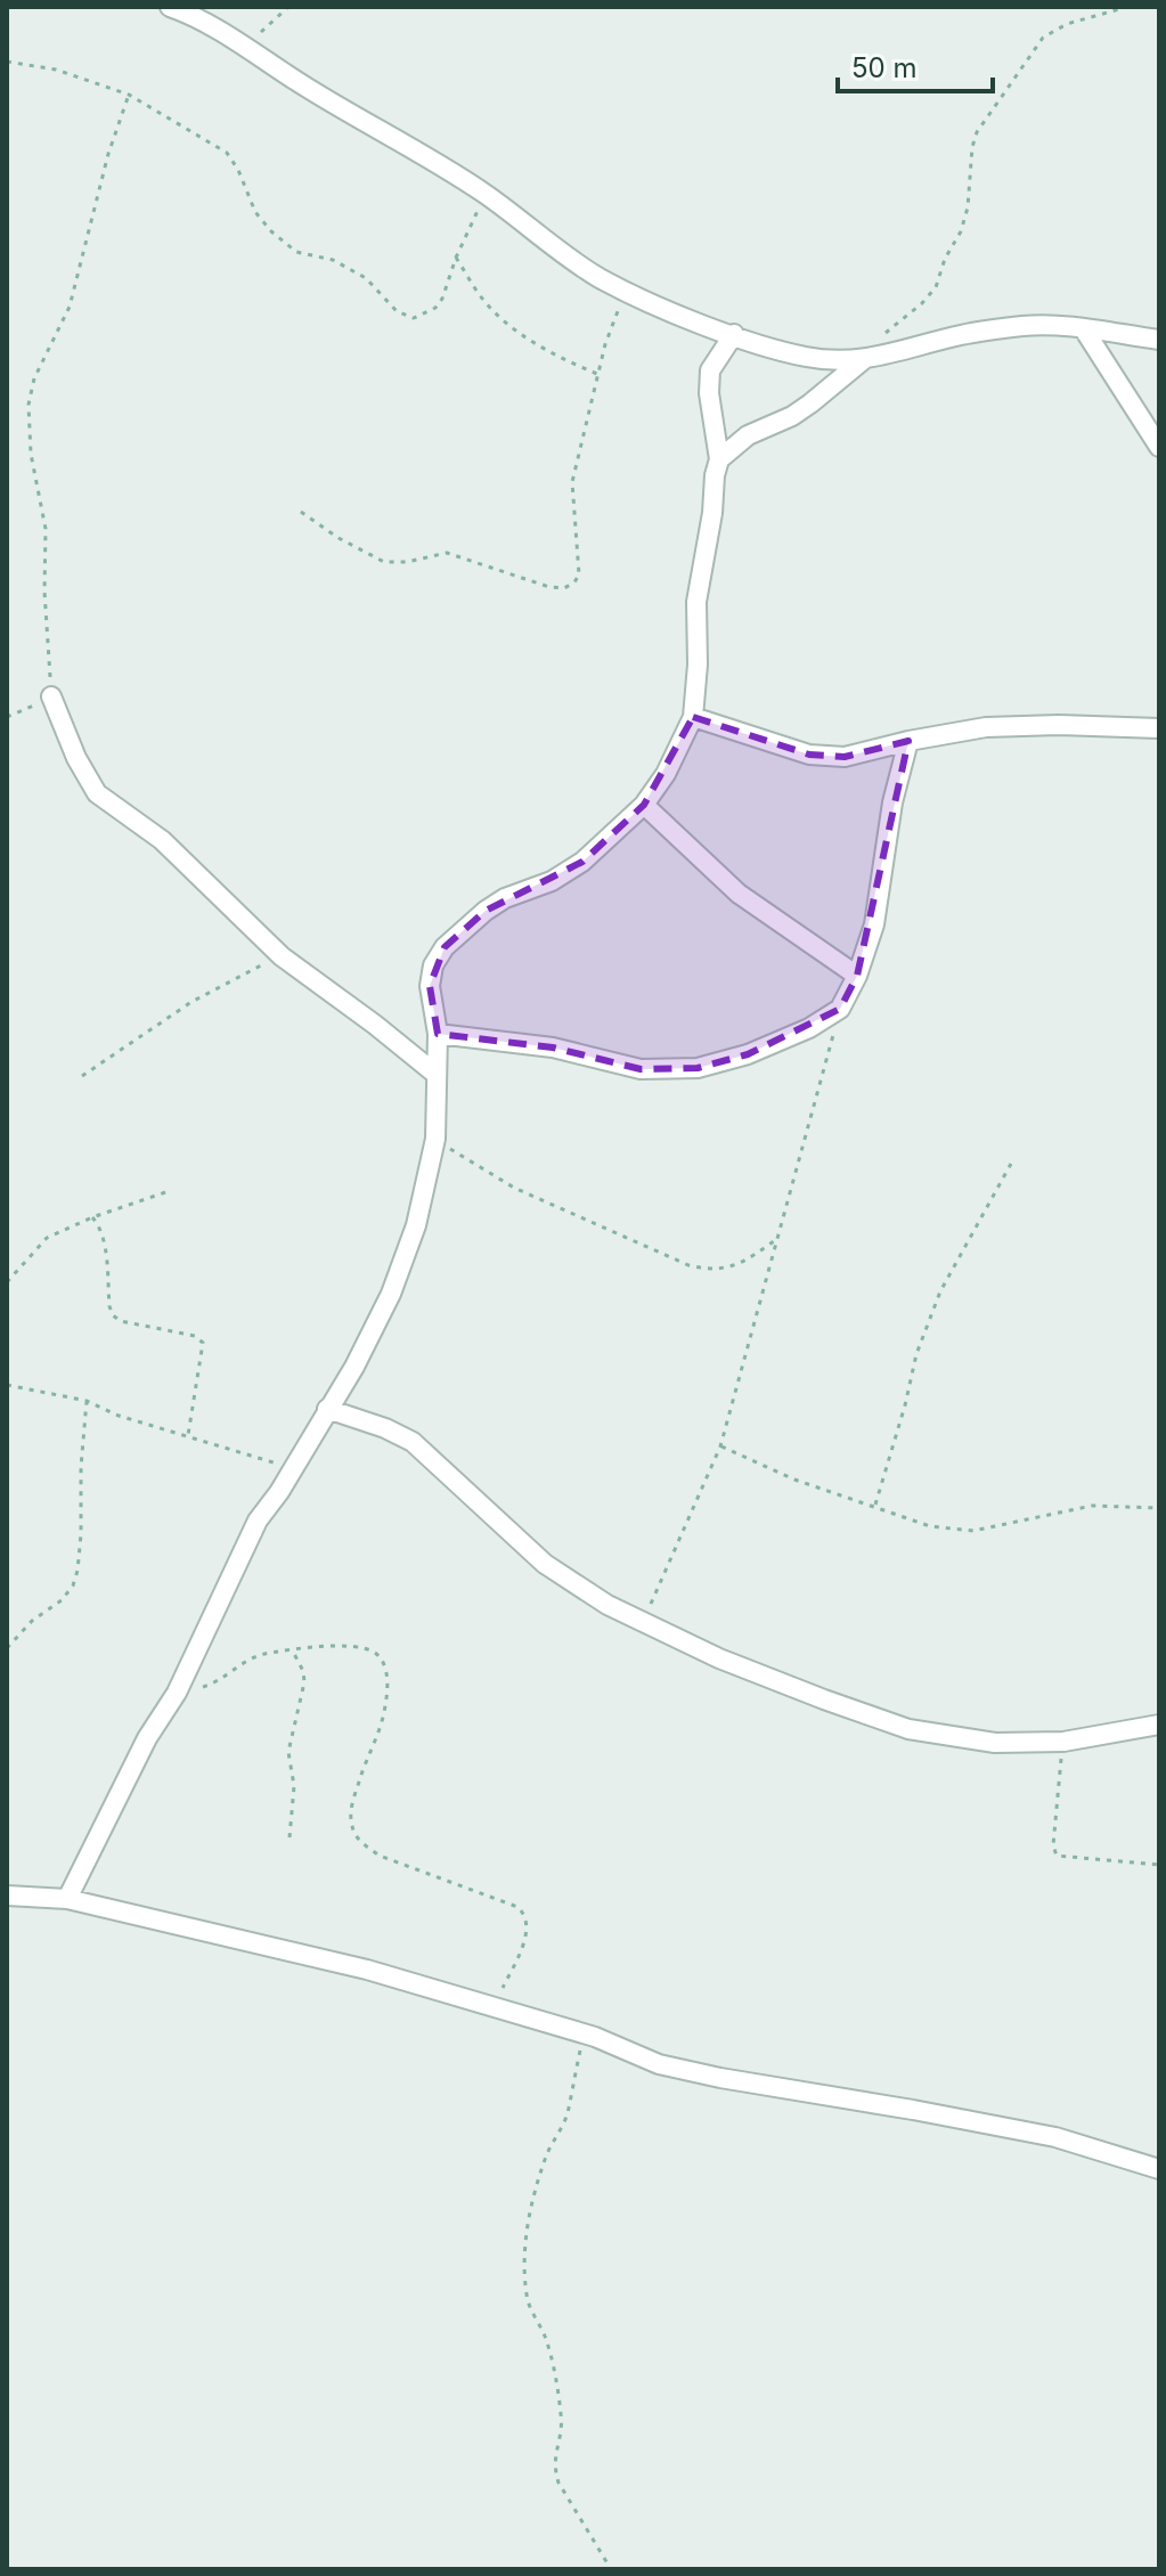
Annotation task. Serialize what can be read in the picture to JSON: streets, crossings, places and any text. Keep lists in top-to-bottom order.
{
  "scale_bar": "50 m"
}
